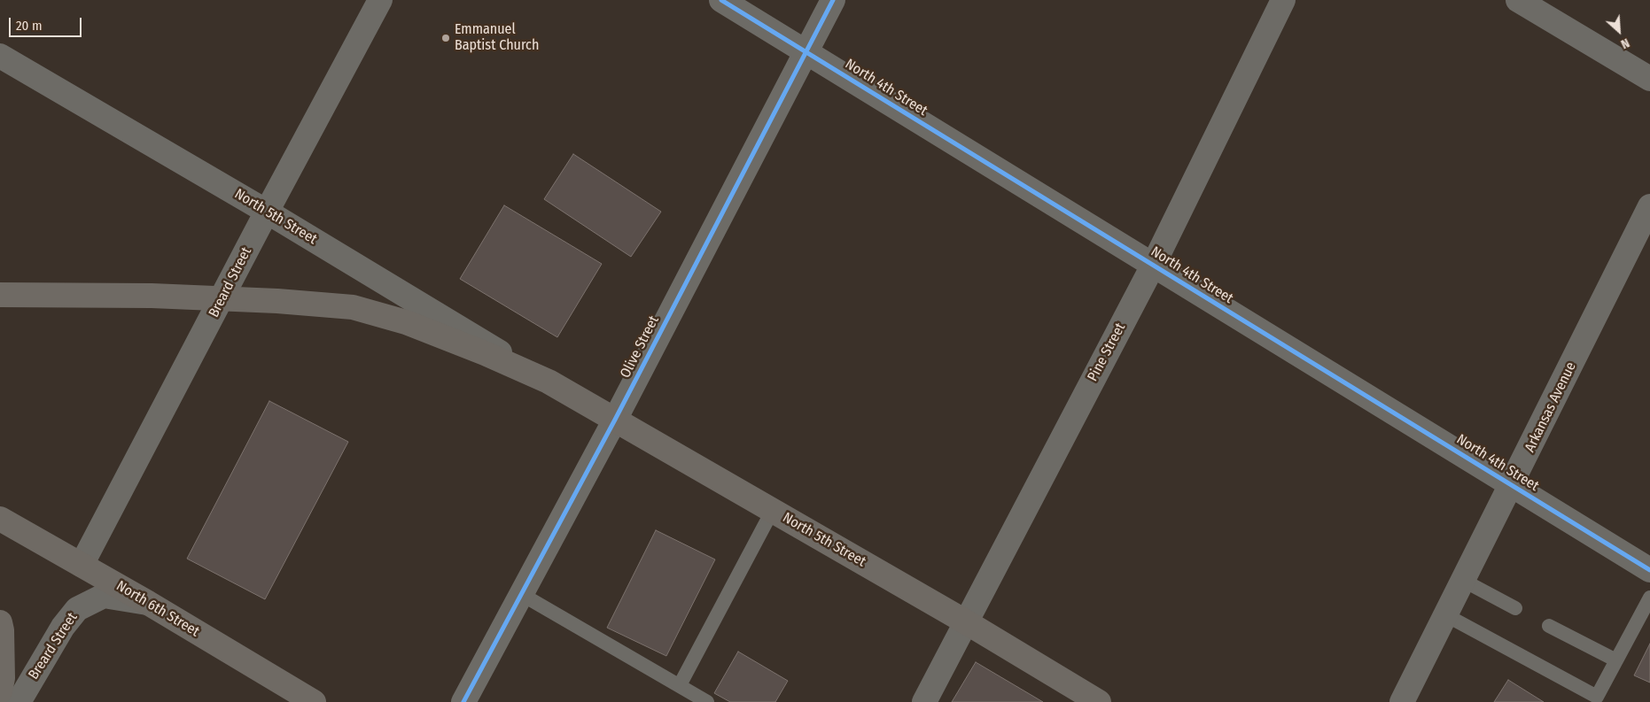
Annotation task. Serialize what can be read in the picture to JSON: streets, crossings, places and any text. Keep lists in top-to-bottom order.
{
  "streets": {
    "main road": ["North 5th Street", "North 6th Street"],
    "street": [
      "North 4th Street",
      "Breard Street",
      "Olive Street",
      "Pine Street",
      "Arkansas Avenue"
    ]
  },
  "crossings": [
    ["North 4th Street", "Olive Street"],
    ["North 4th Street", "Pine Street"],
    ["North 4th Street", "Arkansas Avenue"],
    ["North 5th Street", "Breard Street"],
    ["North 5th Street", "Olive Street"],
    ["North 5th Street", "Pine Street"],
    ["Breard Street", "North 6th Street"]
  ],
  "places": ["Emmanuel Baptist Church"],
  "scale_bar": "20 m",
  "north": "bottom right"
}
